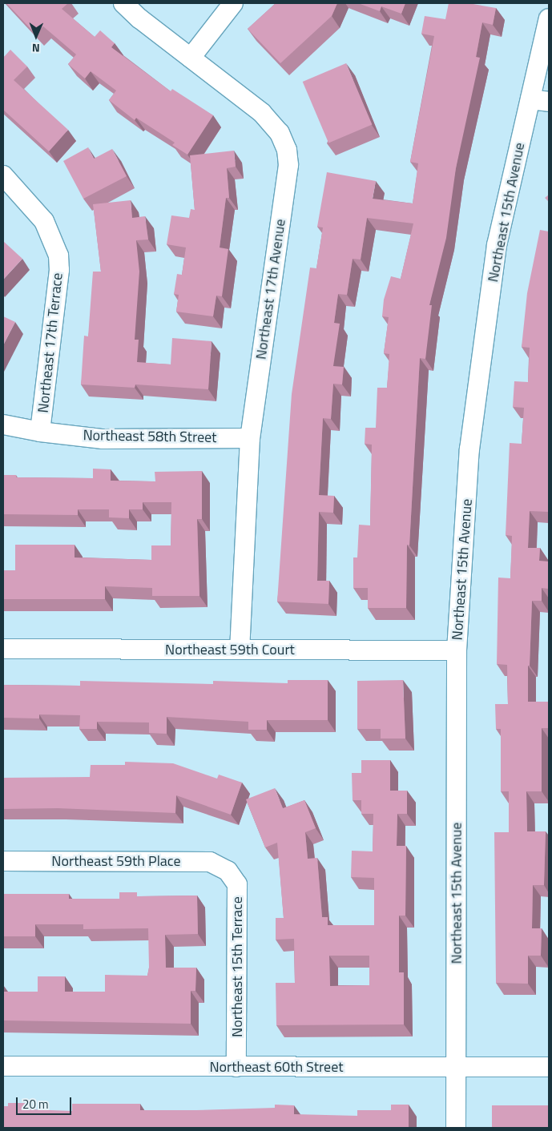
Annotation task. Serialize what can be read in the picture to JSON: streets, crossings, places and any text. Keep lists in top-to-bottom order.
{
  "streets": {
    "street": [
      "Northeast 15th Avenue",
      "Northeast 17th Avenue",
      "Northeast 17th Terrace",
      "Northeast 58th Street",
      "Northeast 59th Court",
      "Northeast 59th Place",
      "Northeast 15th Terrace",
      "Northeast 60th Street"
    ]
  },
  "crossings": [
    ["Northeast 15th Avenue", "Northeast 59th Court"],
    ["Northeast 15th Avenue", "Northeast 60th Street"],
    ["Northeast 17th Avenue", "Northeast 58th Street"],
    ["Northeast 17th Avenue", "Northeast 59th Court"],
    ["Northeast 17th Terrace", "Northeast 58th Street"],
    ["Northeast 59th Place", "Northeast 15th Terrace"],
    ["Northeast 15th Terrace", "Northeast 60th Street"]
  ],
  "scale_bar": "20 m",
  "north": "bottom"
}
